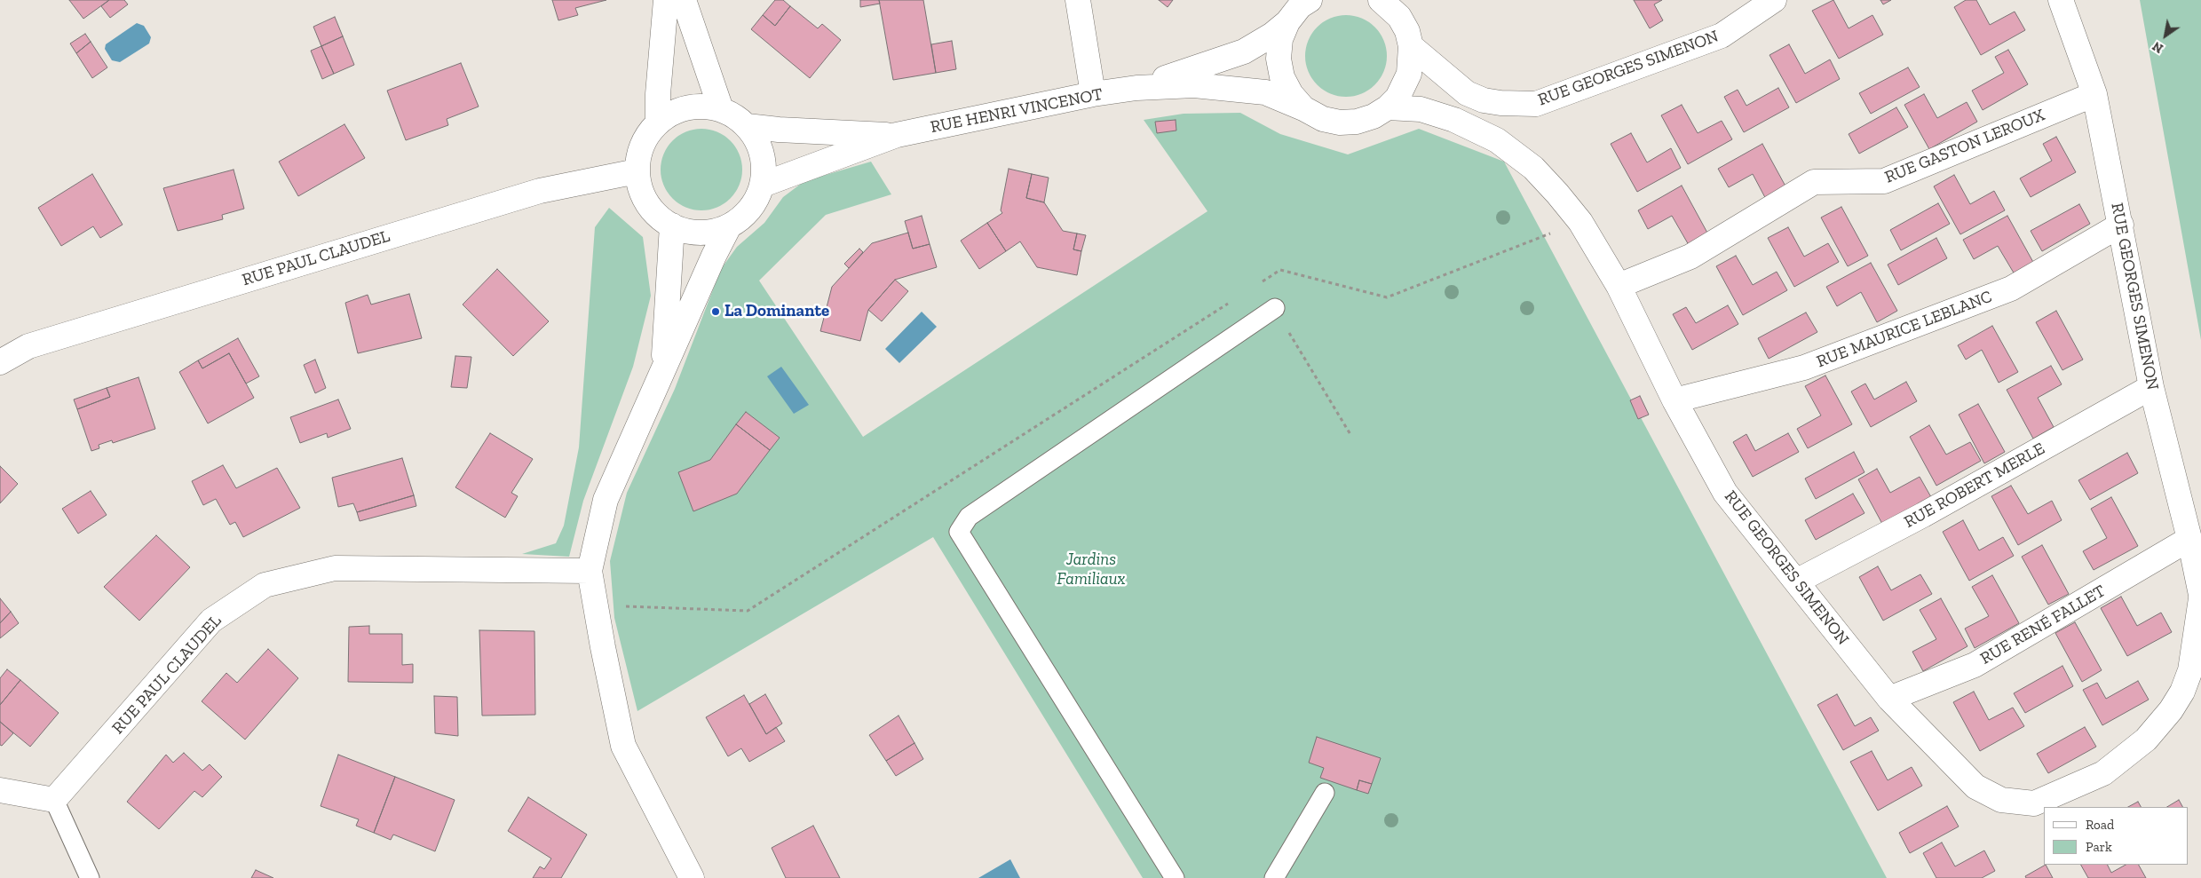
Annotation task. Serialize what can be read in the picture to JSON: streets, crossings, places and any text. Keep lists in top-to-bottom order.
{
  "streets": {
    "street": [
      "RUE GEORGES SIMENON",
      "RUE HENRI VINCENOT",
      "RUE GASTON LEROUX",
      "RUE PAUL CLAUDEL",
      "RUE MAURICE LEBLANC",
      "RUE ROBERT MERLE",
      "RUE RENÉ FALLET"
    ]
  },
  "crossings": [
    ["RUE GEORGES SIMENON", "RUE HENRI VINCENOT"],
    ["RUE GEORGES SIMENON", "RUE GASTON LEROUX"],
    ["RUE GEORGES SIMENON", "RUE MAURICE LEBLANC"],
    ["RUE GEORGES SIMENON", "RUE ROBERT MERLE"],
    ["RUE GEORGES SIMENON", "RUE RENÉ FALLET"],
    ["RUE HENRI VINCENOT", "RUE PAUL CLAUDEL"]
  ],
  "parks": ["Jardins Familiaux"],
  "places": ["La Dominante"],
  "legend": ["Road", "Park"],
  "north": "bottom left"
}
